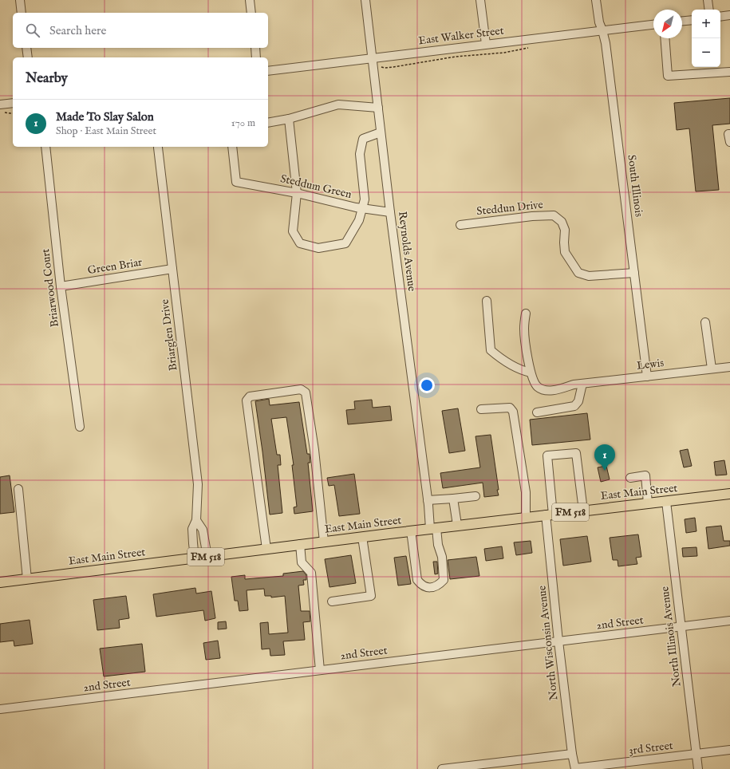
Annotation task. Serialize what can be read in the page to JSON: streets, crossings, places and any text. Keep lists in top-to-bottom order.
{
  "streets": {
    "main road": ["East Main Street", "FM 518"],
    "street": [
      "East Walker Street",
      "South Illinois",
      "Steddum Green",
      "Steddun Drive",
      "Reynolds Avenue",
      "Green Briar",
      "Briarwood Court",
      "Briarglen Drive",
      "Lewis",
      "2nd Street",
      "North Illinois Avenue",
      "North Wisconsin Avenue",
      "3rd Street"
    ]
  },
  "crossings": [
    ["East Walker Street", "South Illinois"],
    ["East Walker Street", "Reynolds Avenue"],
    ["South Illinois", "Steddun Drive"],
    ["South Illinois", "Lewis"],
    ["Steddum Green", "Reynolds Avenue"],
    ["Reynolds Avenue", "East Main Street"],
    ["Green Briar", "Briarwood Court"],
    ["Green Briar", "Briarglen Drive"],
    ["Briarglen Drive", "East Main Street"],
    ["East Main Street", "North Illinois Avenue"],
    ["East Main Street", "North Wisconsin Avenue"],
    ["2nd Street", "North Illinois Avenue"],
    ["2nd Street", "North Wisconsin Avenue"],
    ["North Illinois Avenue", "3rd Street"],
    ["North Wisconsin Avenue", "3rd Street"]
  ],
  "north": "bottom left",
  "page": {
    "map_buttons": ["+", "−"],
    "search": "Search here",
    "heading": "Nearby",
    "list": [
      {
        "mark": "1",
        "name": "Made To Slay Salon",
        "note": "Shop · East Main Street",
        "value": "170 m"
      }
    ],
    "pins": "1"
  }
}
